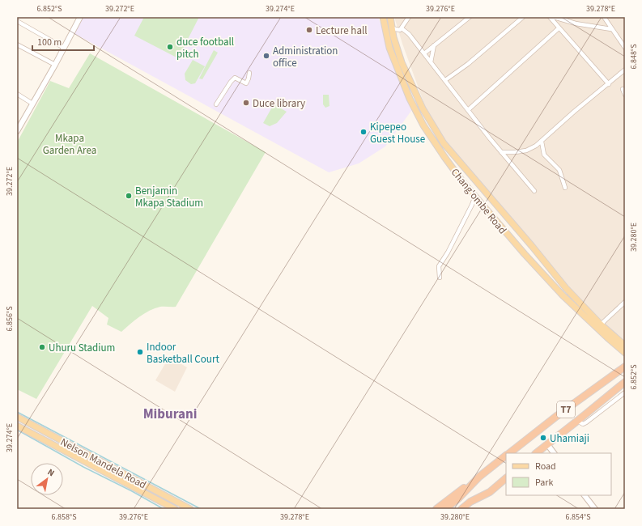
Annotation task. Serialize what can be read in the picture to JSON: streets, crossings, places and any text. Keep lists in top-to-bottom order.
{
  "streets": {
    "highway": ["T7"],
    "main road": ["Chang'ombe Road", "Nelson Mandela Road"]
  },
  "districts": ["Miburani"],
  "parks": ["Mkapa Garden Area"],
  "places": [
    "Lecture hall",
    "duce football pitch",
    "Administration office",
    "Duce library",
    "Kipepeo Guest House",
    "Benjamin Mkapa Stadium",
    "Uhuru Stadium",
    "Indoor Basketball Court",
    "Uhamiaji"
  ],
  "legend": ["Road", "Park"],
  "scale_bar": "100 m",
  "north": "top right",
  "coordinates": [
    "6.852°S",
    "39.272°E",
    "39.274°E",
    "39.276°E",
    "39.278°E",
    "6.848°S",
    "39.280°E",
    "6.856°S",
    "6.858°S",
    "6.854°S"
  ]
}
